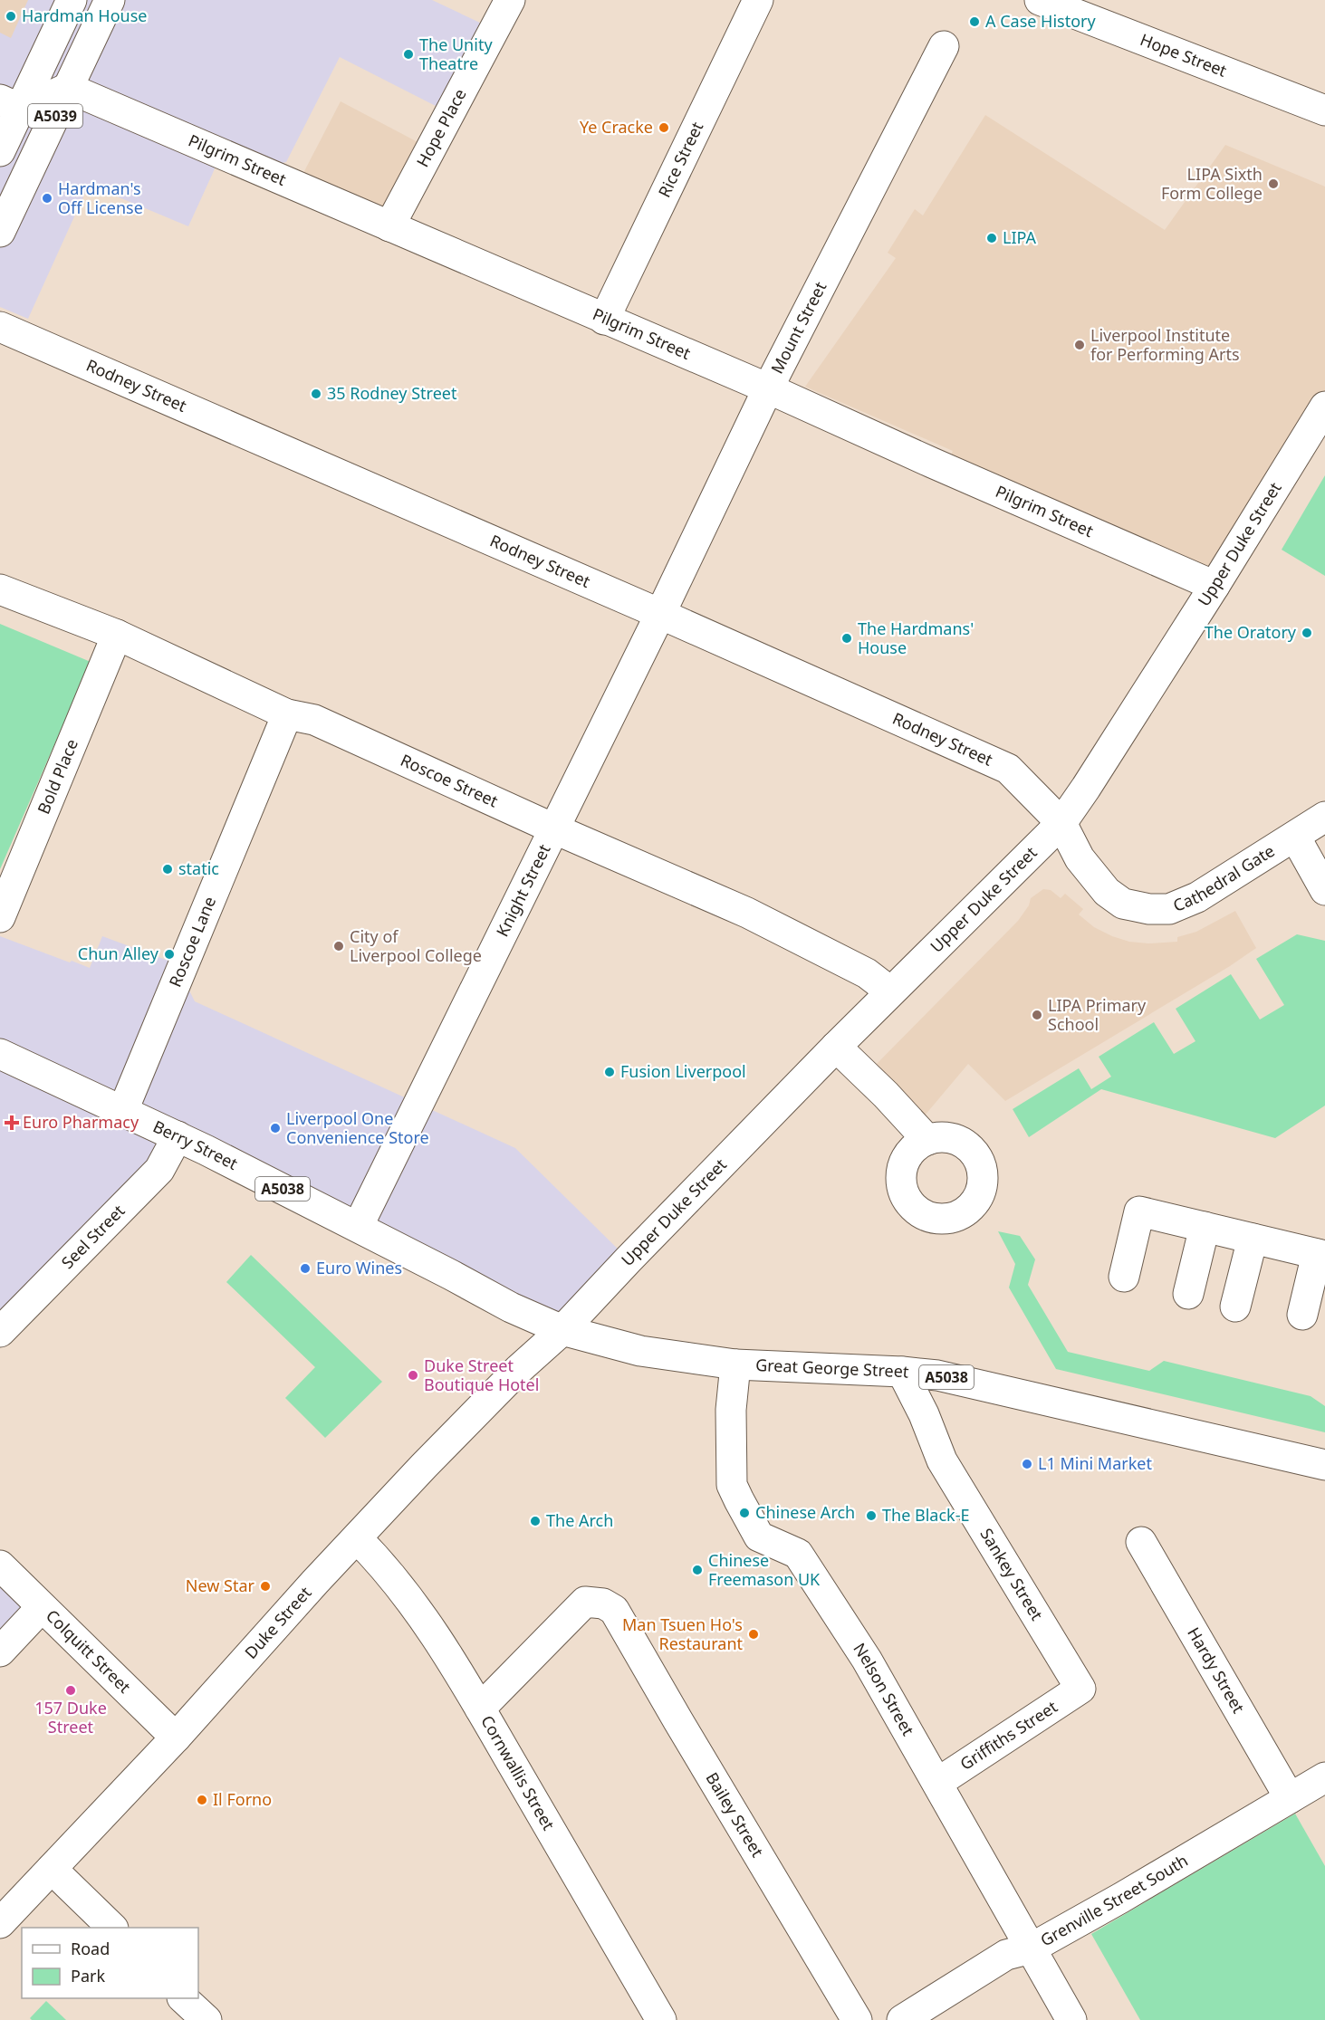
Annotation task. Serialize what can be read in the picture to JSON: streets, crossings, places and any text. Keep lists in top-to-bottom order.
{
  "streets": {
    "street": [
      "Hope Street",
      "A5039",
      "Hope Place",
      "Rice Street",
      "Pilgrim Street",
      "Mount Street",
      "Rodney Street",
      "Upper Duke Street",
      "Bold Place",
      "Roscoe Street",
      "Cathedral Gate",
      "Knight Street",
      "Roscoe Lane",
      "Berry Street",
      "A5038",
      "Seel Street",
      "Great George Street",
      "Sankey Street",
      "Duke Street",
      "Colquitt Street",
      "Hardy Street",
      "Nelson Street",
      "Griffiths Street",
      "Cornwallis Street",
      "Bailey Street",
      "Grenville Street South"
    ]
  },
  "crossings": [
    ["A5039", "Pilgrim Street"],
    ["Hope Place", "Pilgrim Street"],
    ["Rice Street", "Pilgrim Street"],
    ["Pilgrim Street", "Mount Street"],
    ["Pilgrim Street", "Upper Duke Street"],
    ["Mount Street", "Rodney Street"],
    ["Mount Street", "Knight Street"],
    ["Rodney Street", "Upper Duke Street"],
    ["Rodney Street", "Cathedral Gate"],
    ["Rodney Street", "Knight Street"],
    ["Upper Duke Street", "Roscoe Street"],
    ["Upper Duke Street", "Cathedral Gate"],
    ["Upper Duke Street", "Berry Street"],
    ["Upper Duke Street", "Great George Street"],
    ["Upper Duke Street", "Duke Street"],
    ["Bold Place", "Roscoe Street"],
    ["Roscoe Street", "Knight Street"],
    ["Roscoe Street", "Roscoe Lane"],
    ["Knight Street", "Berry Street"],
    ["Roscoe Lane", "Berry Street"],
    ["Berry Street", "Seel Street"],
    ["Berry Street", "Great George Street"],
    ["Berry Street", "Duke Street"],
    ["Great George Street", "Sankey Street"],
    ["Great George Street", "Duke Street"],
    ["Great George Street", "Nelson Street"],
    ["Sankey Street", "Griffiths Street"],
    ["Duke Street", "Colquitt Street"],
    ["Duke Street", "Cornwallis Street"],
    ["Hardy Street", "Grenville Street South"],
    ["Nelson Street", "Griffiths Street"],
    ["Nelson Street", "Grenville Street South"],
    ["Cornwallis Street", "Bailey Street"]
  ],
  "places": {
    "other": [
      "Hardman House",
      "A Case History",
      "The Unity Theatre",
      "Ye Cracke",
      "LIPA Sixth Form College",
      "Hardman's Off License",
      "LIPA",
      "Liverpool Institute for Performing Arts",
      "35 Rodney Street",
      "The Oratory",
      "The Hardmans' House",
      "static",
      "City of Liverpool College",
      "Chun Alley",
      "LIPA Primary School",
      "Fusion Liverpool",
      "Liverpool One Convenience Store",
      "Euro Wines",
      "Duke Street Boutique Hotel",
      "L1 Mini Market",
      "Chinese Arch",
      "The Black-E",
      "The Arch",
      "Chinese Freemason UK",
      "New Star",
      "Man Tsuen Ho's Restaurant",
      "157 Duke Street",
      "Il Forno"
    ],
    "health": ["Euro Pharmacy"]
  },
  "legend": ["Road", "Park"]
}
